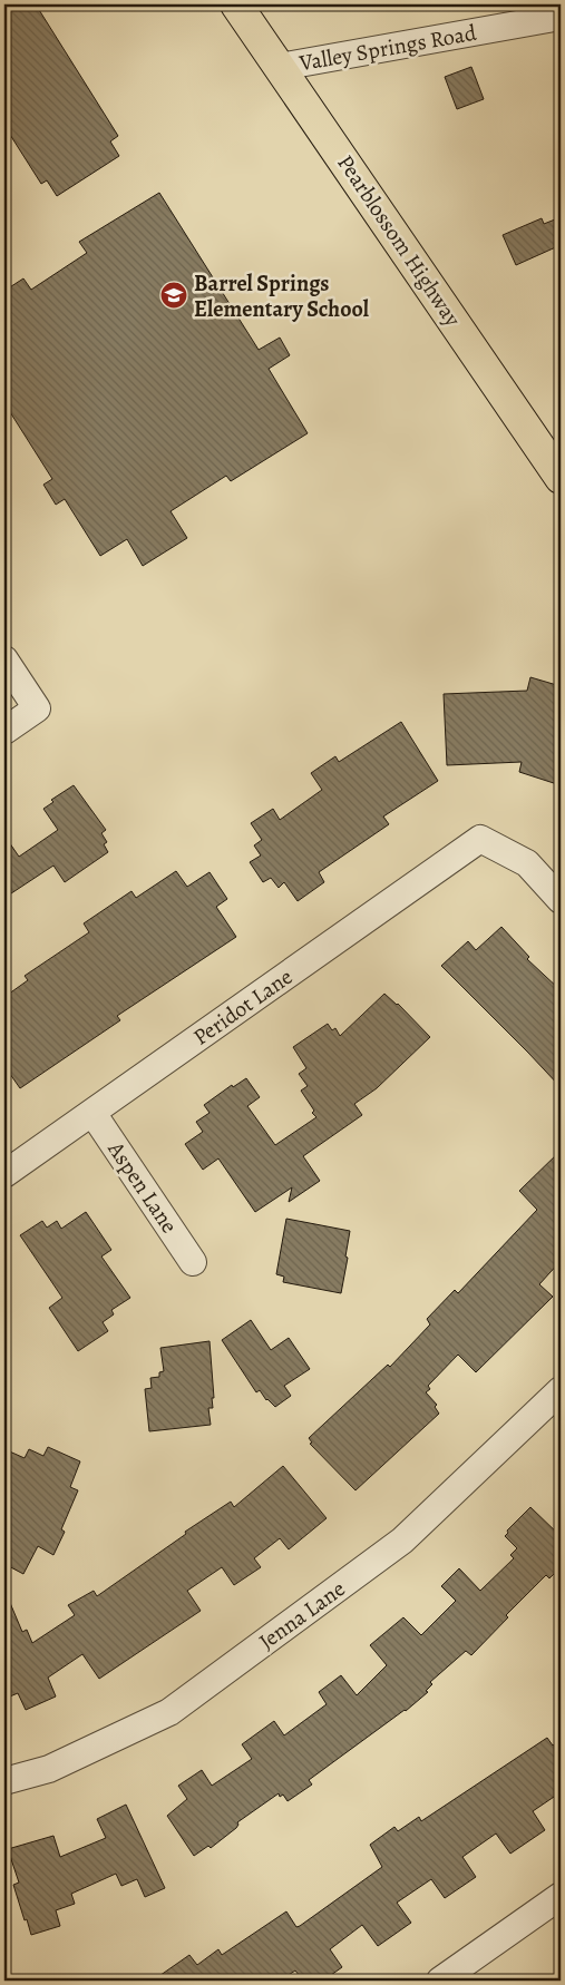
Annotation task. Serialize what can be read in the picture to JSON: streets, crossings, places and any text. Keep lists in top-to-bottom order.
{
  "streets": {
    "main road": ["Pearblossom Highway"],
    "street": [
      "Valley Springs Road",
      "Peridot Lane",
      "Aspen Lane",
      "Jenna Lane"
    ]
  },
  "crossings": [
    ["Valley Springs Road", "Pearblossom Highway"],
    ["Peridot Lane", "Aspen Lane"]
  ],
  "places": {
    "school or university": ["Barrel Springs Elementary School"]
  }
}
